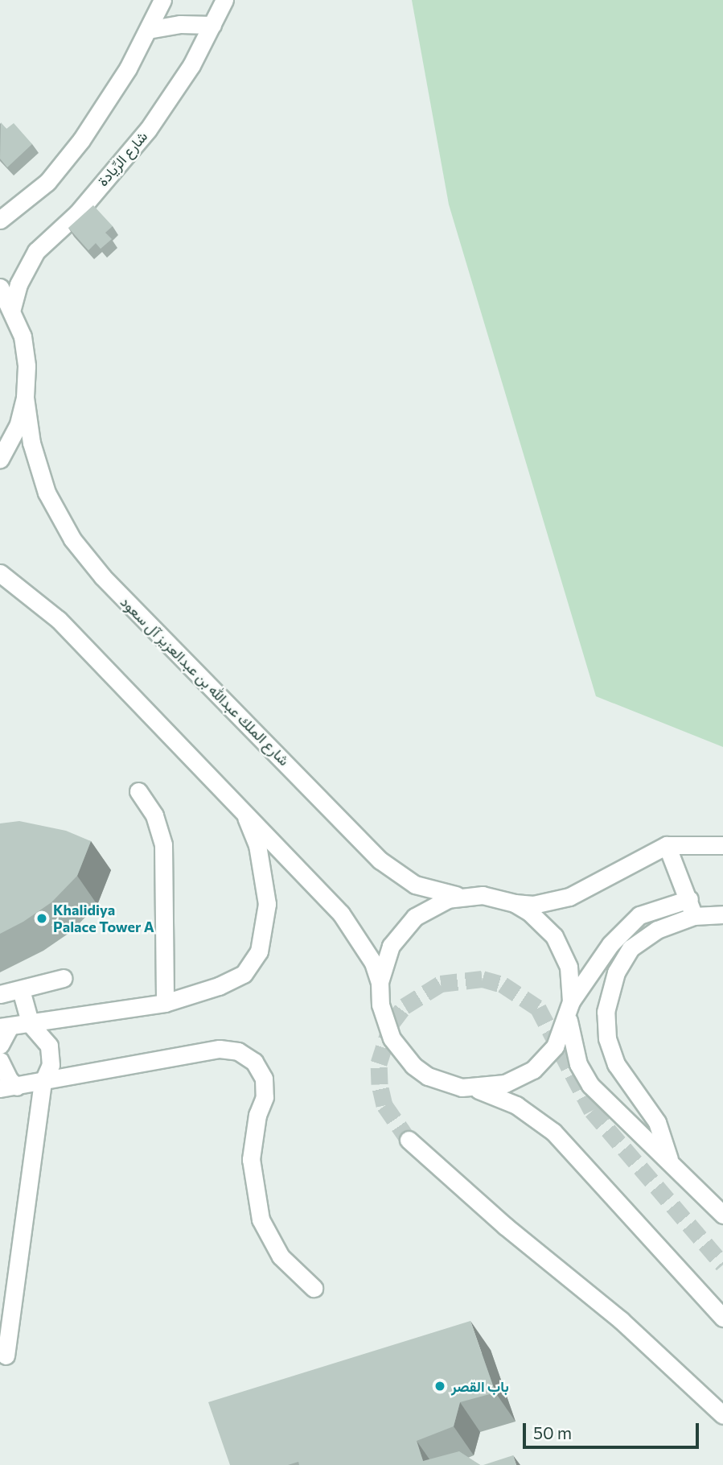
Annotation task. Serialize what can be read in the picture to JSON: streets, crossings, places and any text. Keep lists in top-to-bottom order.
{
  "streets": {
    "street": ["شارع الرِّيادة", "شارع الملك عبدالله بن عبدالعزيز آل سعود"]
  },
  "places": ["Khalidiya Palace Tower A", "باب القصر"],
  "scale_bar": "50 m"
}
